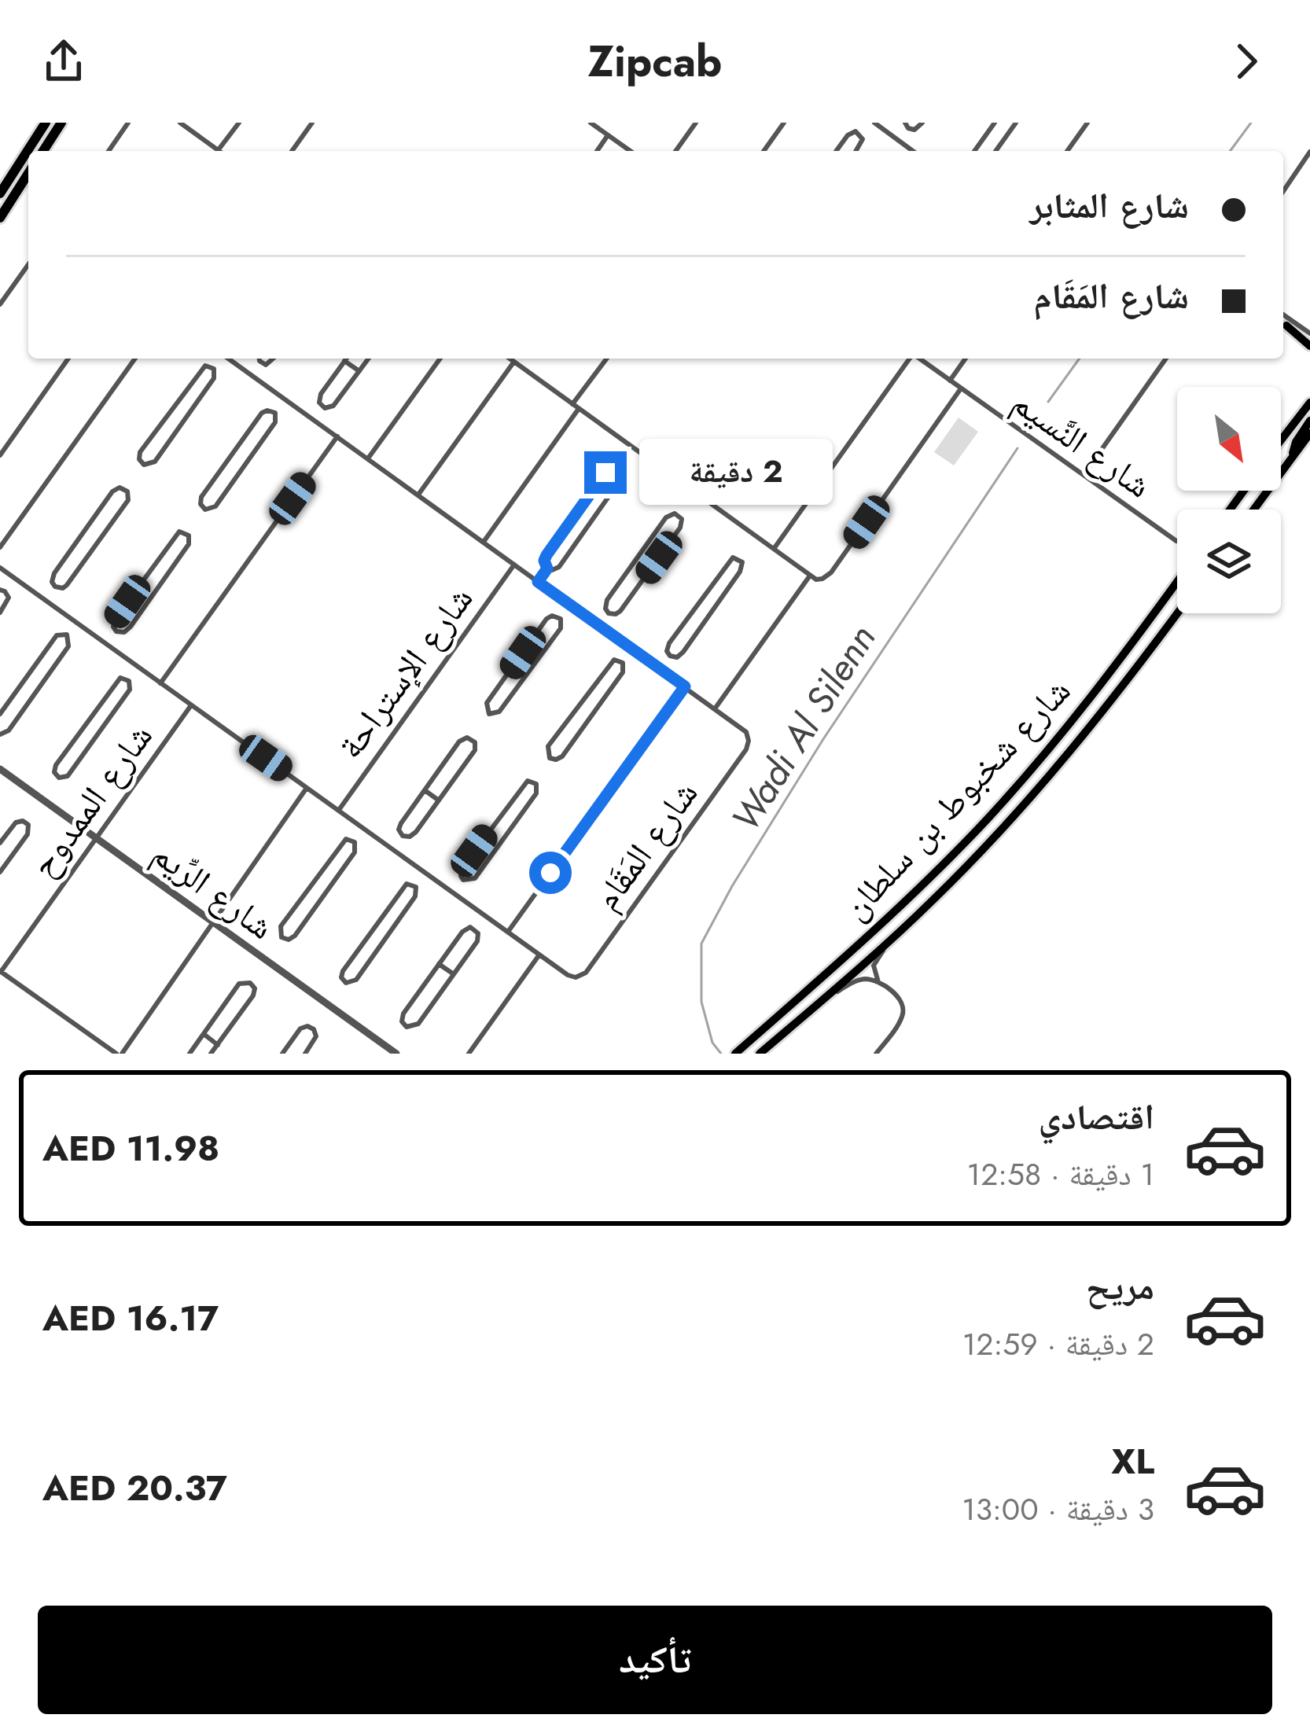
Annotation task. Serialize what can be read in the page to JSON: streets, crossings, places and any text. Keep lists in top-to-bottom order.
{
  "streets": {
    "main road": ["شارع شخبوط بن سلطان"],
    "street": [
      "شارع النَّسيم",
      "شارع الإستراحة",
      "شارع الممدوح",
      "شارع المَقَام",
      "شارع الرِّيم"
    ]
  },
  "crossings": [
    ["شارع الإستراحة", "شارع المَقَام"],
    ["شارع الممدوح", "شارع المَقَام"],
    ["شارع الممدوح", "شارع الرِّيم"]
  ],
  "water": ["Wadi Al Silenn"],
  "north": "bottom right",
  "page": {
    "header": "Zipcab",
    "banner": ["شارع المثابر", "شارع المَقَام"],
    "bubble": "2 دقيقة",
    "list": [
      {
        "name": "اقتصادي",
        "note": "1 دقيقة · 12:58",
        "value": "AED 11.98"
      },
      {
        "name": "مريح",
        "note": "2 دقيقة · 12:59",
        "value": "AED 16.17"
      },
      {
        "name": "XL",
        "note": "3 دقيقة · 13:00",
        "value": "AED 20.37"
      }
    ],
    "buttons": "تأكيد"
  }
}
